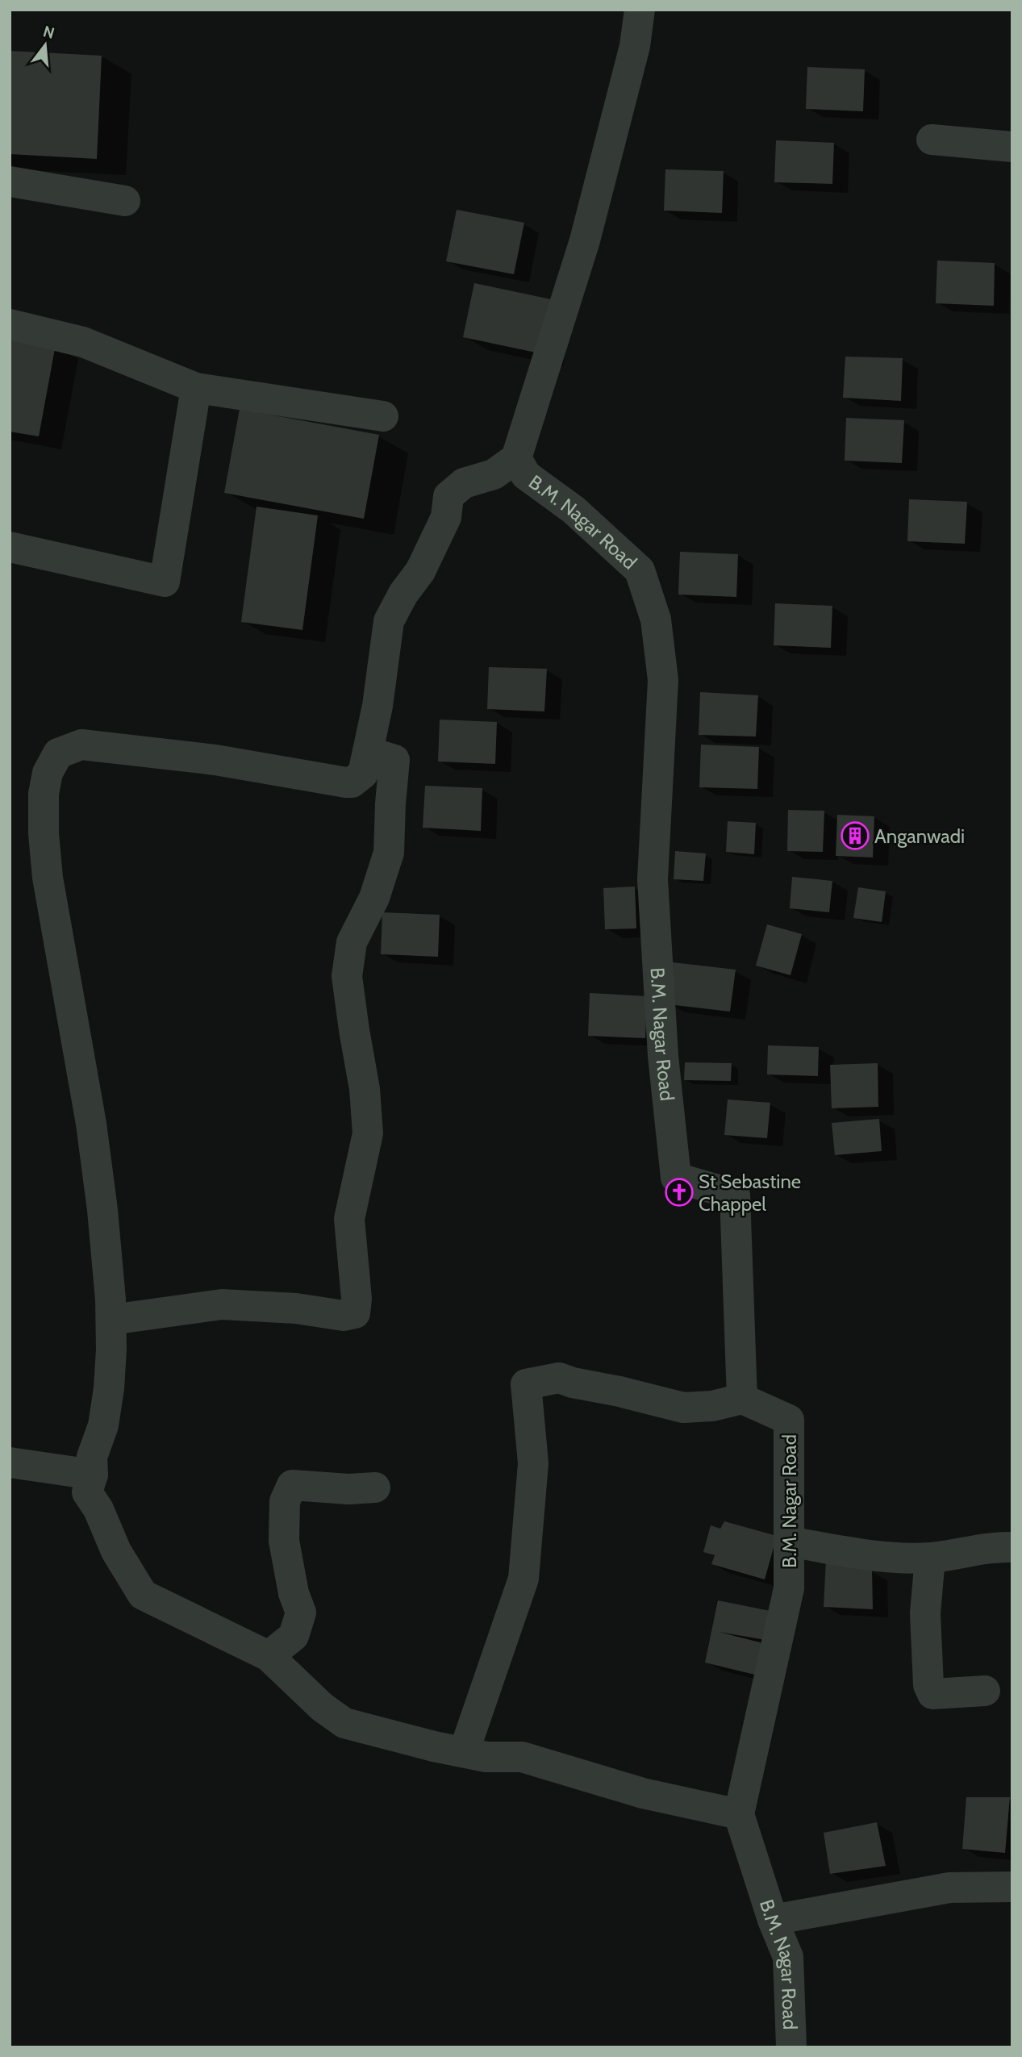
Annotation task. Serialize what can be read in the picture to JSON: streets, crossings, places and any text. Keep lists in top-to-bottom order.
{
  "streets": {
    "street": ["B.M. Nagar Road"]
  },
  "places": {
    "building": ["Anganwadi"],
    "church": ["St Sebastine Chappel"]
  },
  "north": "top"
}
